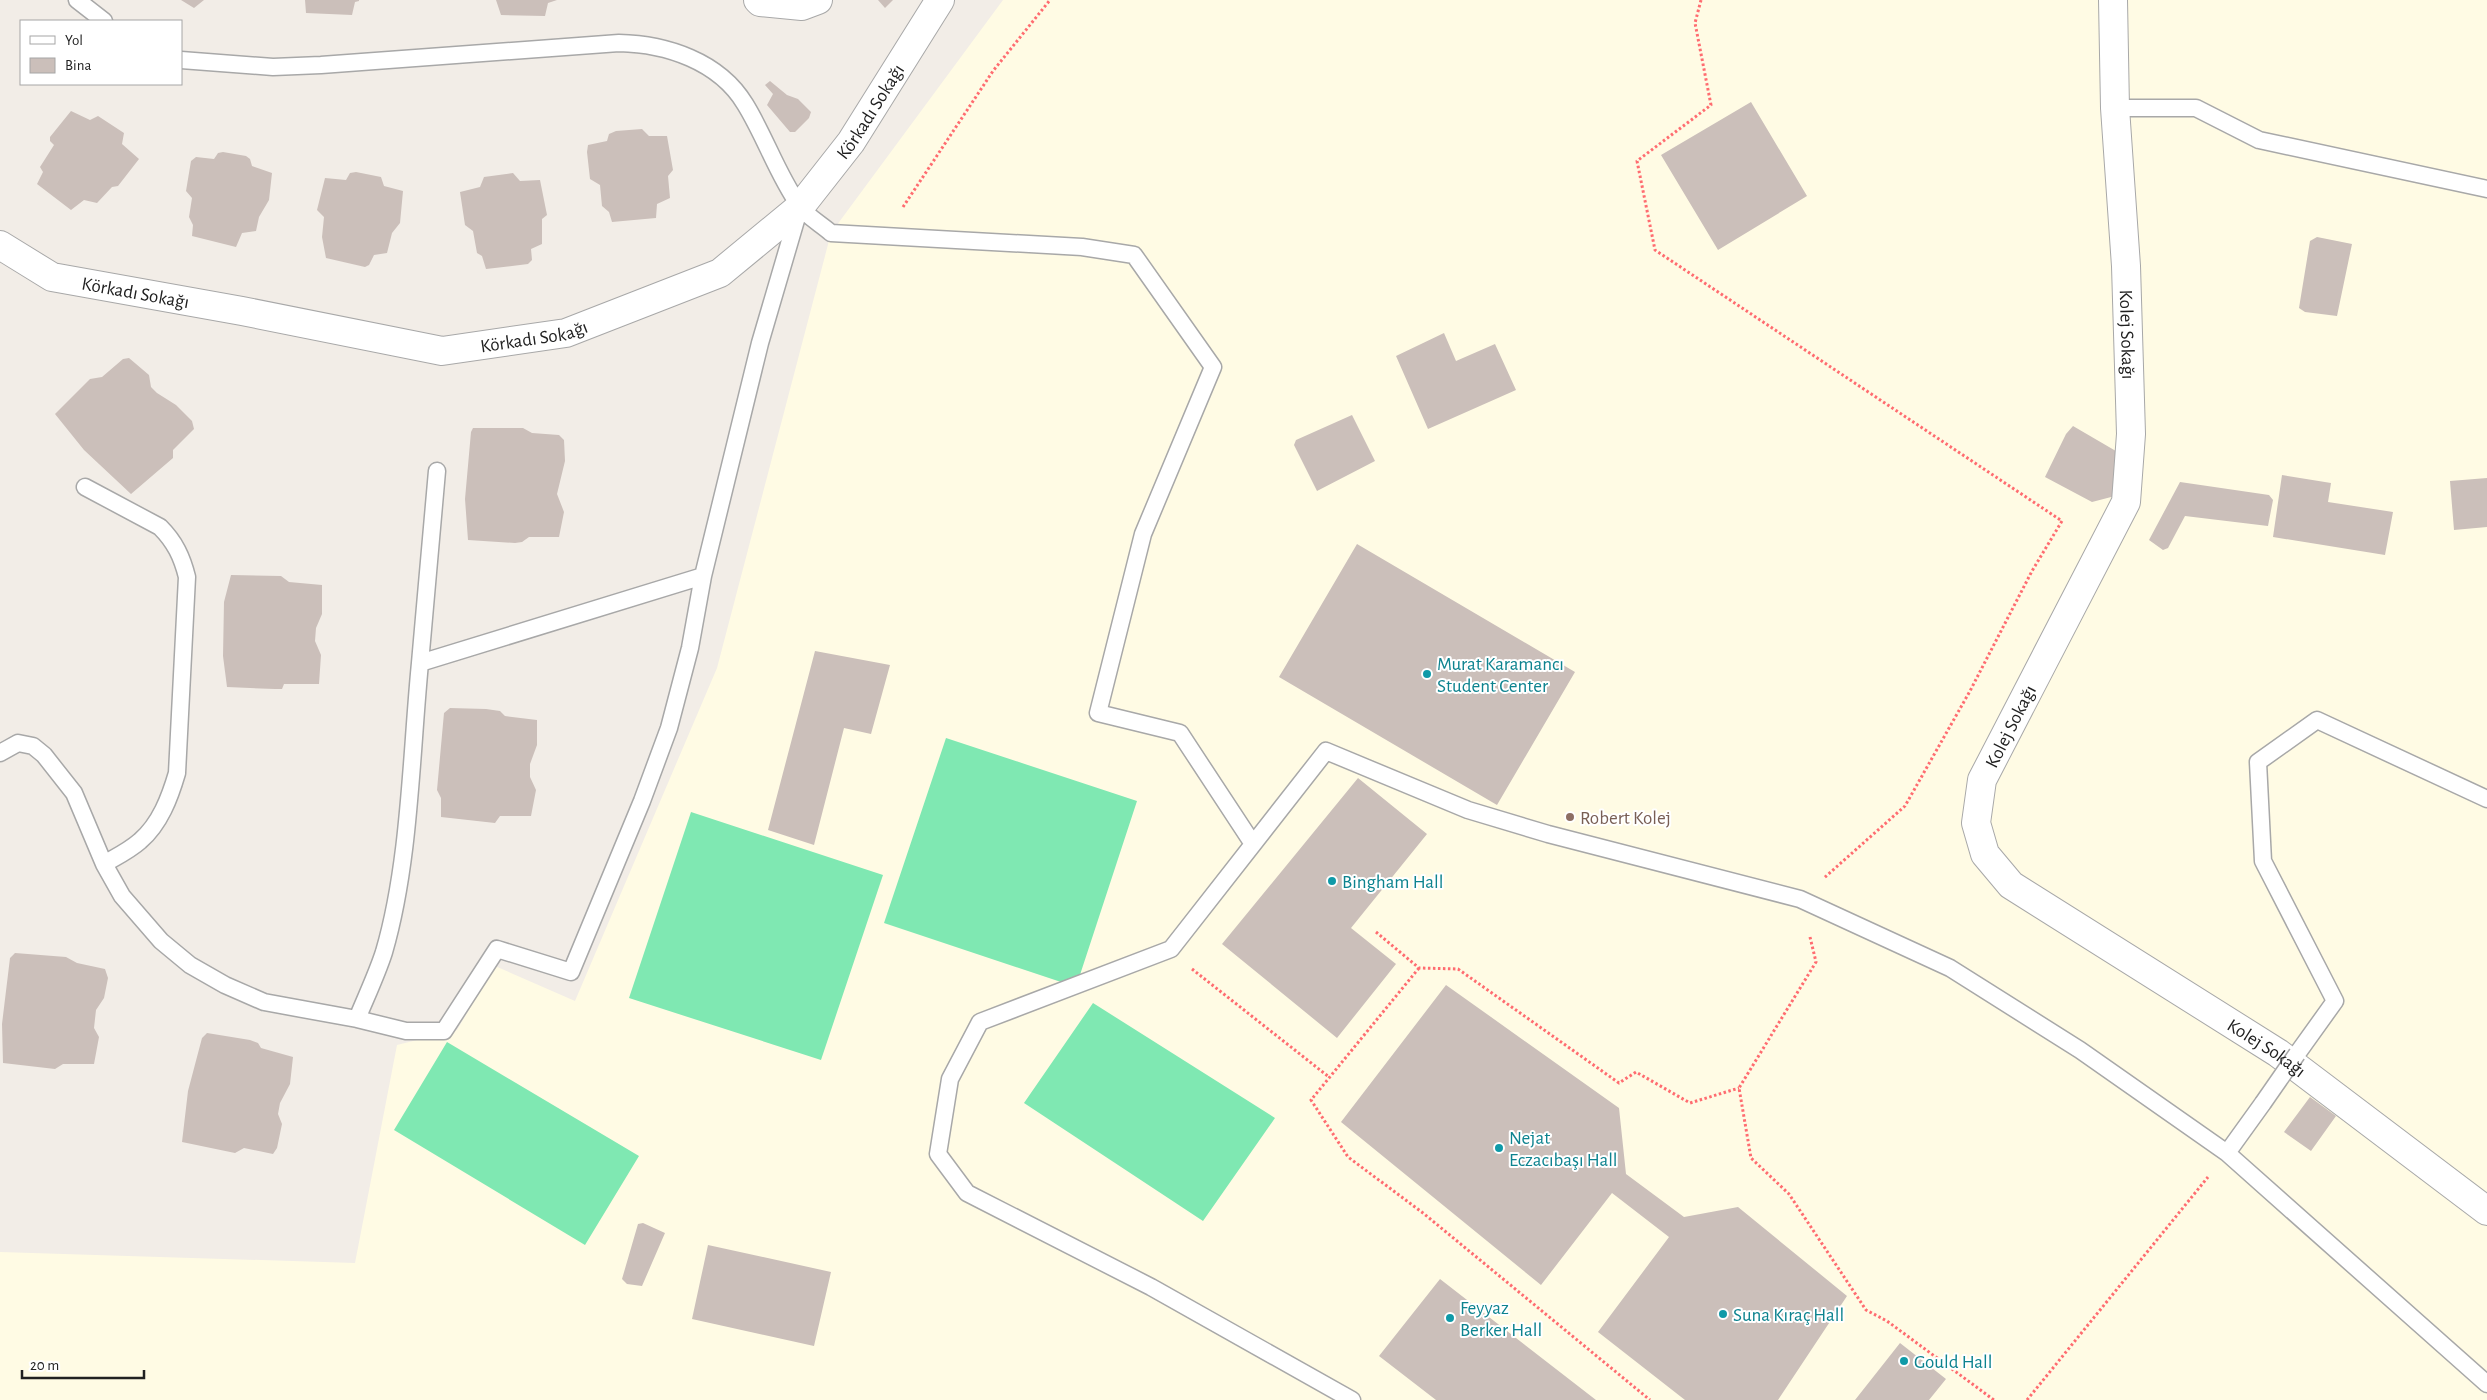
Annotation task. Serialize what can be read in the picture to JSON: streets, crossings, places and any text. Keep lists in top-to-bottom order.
{
  "streets": {
    "street": ["Körkadı Sokağı", "Kolej Sokağı"]
  },
  "places": [
    "Murat Karamancı Student Center",
    "Robert Kolej",
    "Bingham Hall",
    "Nejat Eczacıbaşı Hall",
    "Suna Kıraç Hall",
    "Feyyaz Berker Hall",
    "Gould Hall"
  ],
  "legend": ["Yol", "Bina"],
  "scale_bar": "20 m"
}
